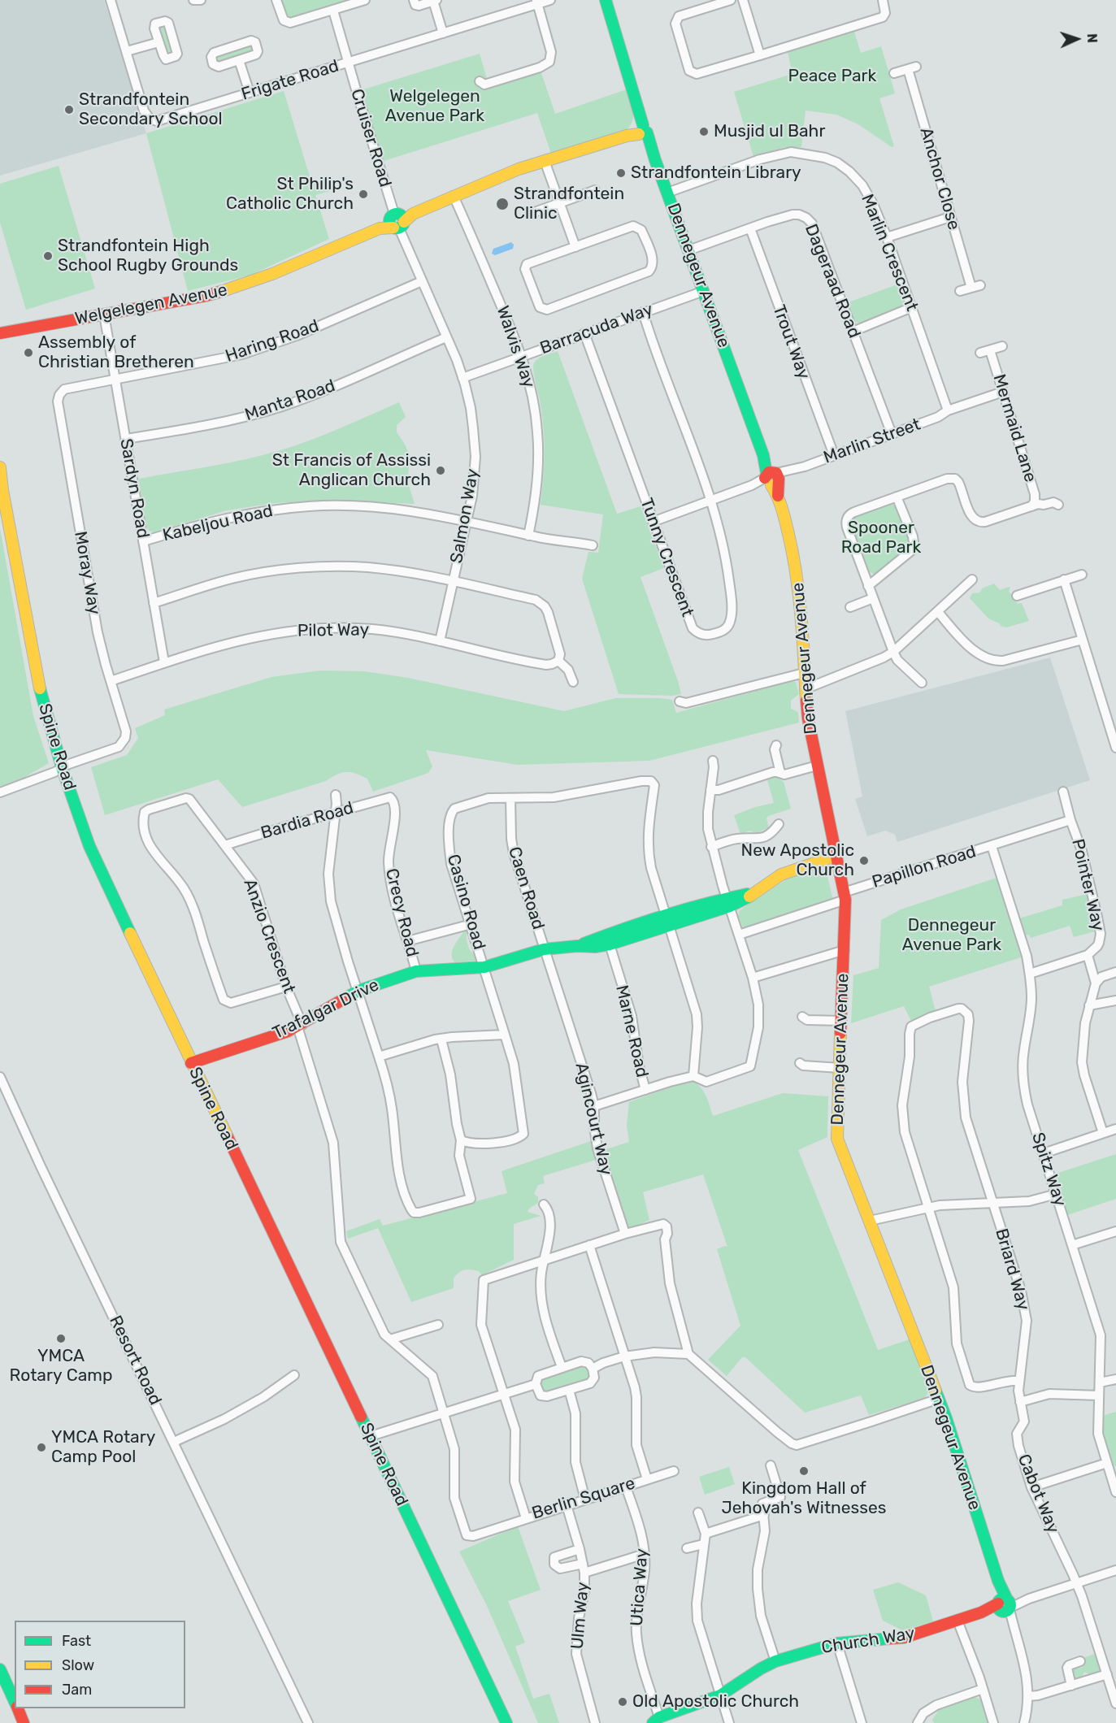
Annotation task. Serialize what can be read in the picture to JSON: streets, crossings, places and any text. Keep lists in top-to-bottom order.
{
  "streets": {
    "street": [
      "Frigate Road",
      "Cruiser Road",
      "Anchor Close",
      "Marlin Crescent",
      "Dennegeur Avenue",
      "Dageraad Road",
      "Welgelegen Avenue",
      "Barracuda Way",
      "Haring Road",
      "Trout Way",
      "Walvis Way",
      "Manta Road",
      "Mermaid Lane",
      "Marlin Street",
      "Sardyn Road",
      "Salmon Way",
      "Kabeljou Road",
      "Tunny Crescent",
      "Moray Way",
      "Pilot Way",
      "Spine Road",
      "Bardia Road",
      "Papillon Road",
      "Pointer Way",
      "Caen Road",
      "Casino Road",
      "Crecy Road",
      "Anzio Crescent",
      "Trafalgar Drive",
      "Marne Road",
      "Agincourt Way",
      "Spitz Way",
      "Briard Way",
      "Resort Road",
      "Cabot Way",
      "Berlin Square",
      "Utica Way",
      "Ulm Way",
      "Church Way"
    ]
  },
  "crossings": [
    ["Frigate Road", "Cruiser Road"],
    ["Cruiser Road", "Welgelegen Avenue"],
    ["Cruiser Road", "Salmon Way"],
    ["Marlin Crescent", "Dennegeur Avenue"],
    ["Marlin Crescent", "Marlin Street"],
    ["Dennegeur Avenue", "Dageraad Road"],
    ["Dennegeur Avenue", "Welgelegen Avenue"],
    ["Dennegeur Avenue", "Barracuda Way"],
    ["Dennegeur Avenue", "Marlin Street"],
    ["Dennegeur Avenue", "Papillon Road"],
    ["Dennegeur Avenue", "Trafalgar Drive"],
    ["Dennegeur Avenue", "Church Way"],
    ["Dageraad Road", "Trout Way"],
    ["Dageraad Road", "Marlin Street"],
    ["Welgelegen Avenue", "Walvis Way"],
    ["Welgelegen Avenue", "Sardyn Road"],
    ["Welgelegen Avenue", "Salmon Way"],
    ["Barracuda Way", "Walvis Way"],
    ["Barracuda Way", "Salmon Way"],
    ["Barracuda Way", "Tunny Crescent"],
    ["Haring Road", "Sardyn Road"],
    ["Haring Road", "Salmon Way"],
    ["Haring Road", "Moray Way"],
    ["Trout Way", "Marlin Street"],
    ["Walvis Way", "Kabeljou Road"],
    ["Manta Road", "Sardyn Road"],
    ["Manta Road", "Salmon Way"],
    ["Mermaid Lane", "Marlin Street"],
    ["Marlin Street", "Tunny Crescent"],
    ["Sardyn Road", "Kabeljou Road"],
    ["Sardyn Road", "Moray Way"],
    ["Sardyn Road", "Pilot Way"],
    ["Salmon Way", "Kabeljou Road"],
    ["Salmon Way", "Pilot Way"],
    ["Moray Way", "Pilot Way"],
    ["Moray Way", "Spine Road"],
    ["Spine Road", "Trafalgar Drive"],
    ["Bardia Road", "Crecy Road"],
    ["Bardia Road", "Anzio Crescent"],
    ["Papillon Road", "Pointer Way"],
    ["Papillon Road", "Spitz Way"],
    ["Pointer Way", "Spitz Way"],
    ["Caen Road", "Casino Road"],
    ["Caen Road", "Trafalgar Drive"],
    ["Caen Road", "Agincourt Way"],
    ["Casino Road", "Trafalgar Drive"],
    ["Crecy Road", "Trafalgar Drive"],
    ["Anzio Crescent", "Trafalgar Drive"],
    ["Anzio Crescent", "Berlin Square"],
    ["Trafalgar Drive", "Marne Road"],
    ["Trafalgar Drive", "Agincourt Way"],
    ["Briard Way", "Cabot Way"],
    ["Berlin Square", "Utica Way"],
    ["Berlin Square", "Ulm Way"],
    ["Utica Way", "Church Way"]
  ],
  "parks": [
    "Peace Park",
    "Welgelegen Avenue Park",
    "Spooner Road Park",
    "Dennegeur Avenue Park"
  ],
  "places": [
    "Strandfontein Secondary School",
    "Musjid ul Bahr",
    "Strandfontein Library",
    "St Philip's Catholic Church",
    "Strandfontein Clinic",
    "Strandfontein High School Rugby Grounds",
    "Assembly of Christian Bretheren",
    "St Francis of Assissi Anglican Church",
    "New Apostolic Church",
    "YMCA Rotary Camp",
    "YMCA Rotary Camp Pool",
    "Kingdom Hall of Jehovah's Witnesses",
    "Old Apostolic Church"
  ],
  "legend": ["Fast", "Slow", "Jam"],
  "north": "right"
}
